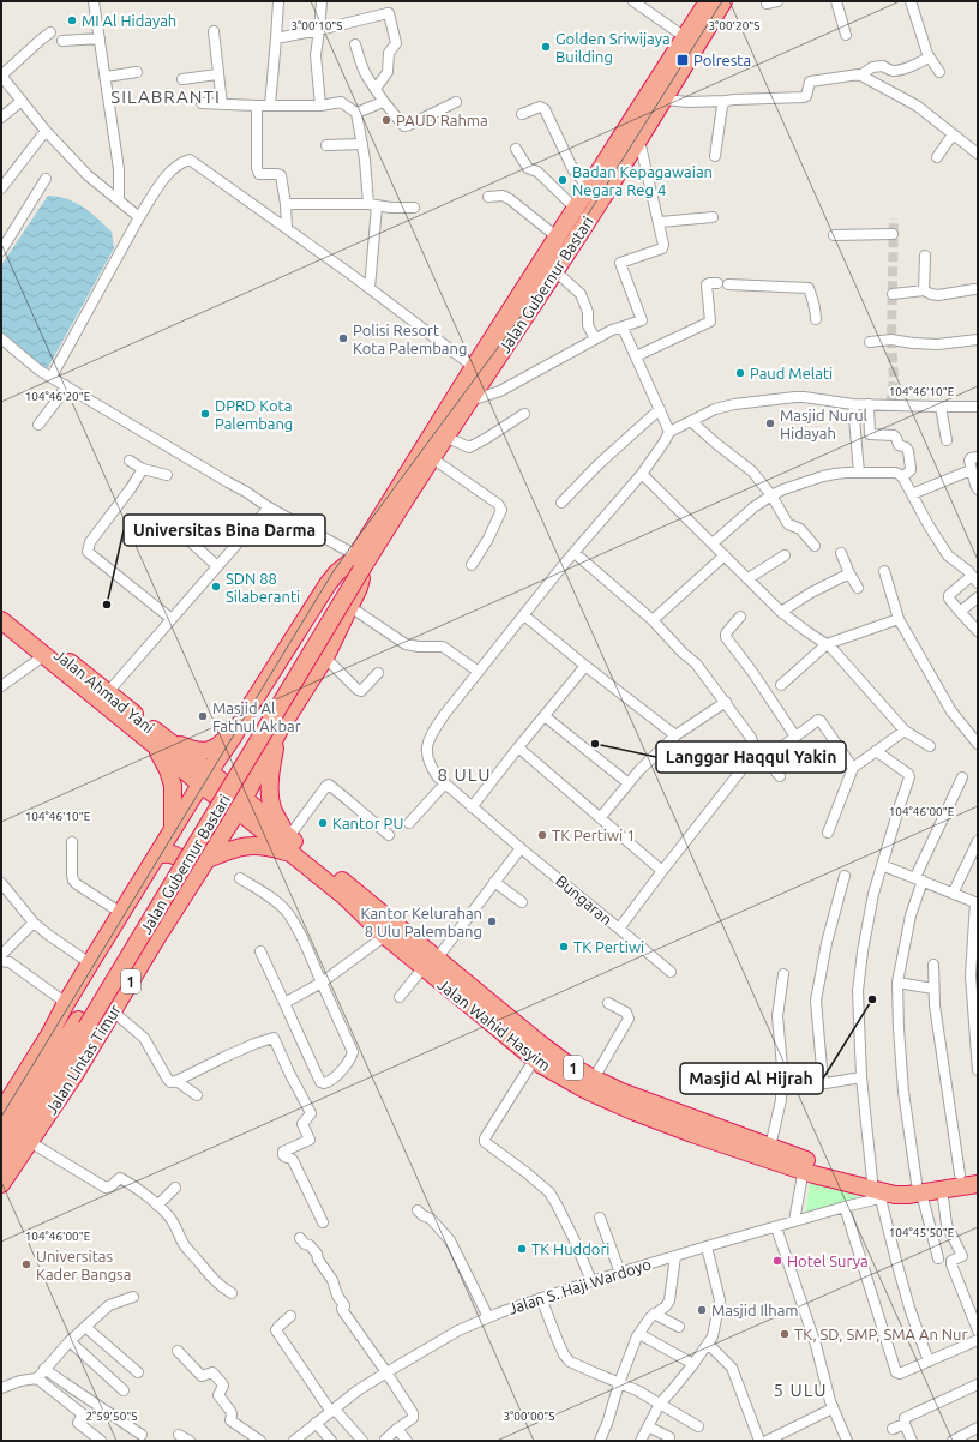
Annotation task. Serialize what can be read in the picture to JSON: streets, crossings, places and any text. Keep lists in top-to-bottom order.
{
  "streets": {
    "highway": [
      "Jalan Gubernur Bastari",
      "Jalan Ahmad Yani",
      "1",
      "Jalan Wahid Hasyim",
      "Jalan Lintas Timur"
    ],
    "street": ["Bungaran", "Jalan S. Haji Wardoyo"]
  },
  "crossings": [
    ["Jalan Gubernur Bastari", "Jalan Ahmad Yani"],
    ["Jalan Gubernur Bastari", "Jalan Wahid Hasyim"],
    ["Jalan Gubernur Bastari", "Jalan Lintas Timur"],
    ["Jalan Ahmad Yani", "Jalan Wahid Hasyim"],
    ["Jalan Wahid Hasyim", "Jalan Lintas Timur"],
    ["Jalan Wahid Hasyim", "Jalan S. Haji Wardoyo"]
  ],
  "districts": ["SILABRANTI", "8 ULU", "5 ULU"],
  "places": {
    "other": [
      "MI Al Hidayah",
      "Golden Sriwijaya Building",
      "PAUD Rahma",
      "Badan Kepagawaian Negara Reg 4",
      "Polisi Resort Kota Palembang",
      "Paud Melati",
      "DPRD Kota Palembang",
      "Masjid Nurul Hidayah",
      "SDN 88 Silaberanti",
      "Universitas Bina Darma",
      "Masjid Al Fathul Akbar",
      "Langgar Haqqul Yakin",
      "Kantor PU",
      "TK Pertiwi 1",
      "Kantor Kelurahan 8 Ulu Palembang",
      "TK Pertiwi",
      "Masjid Al Hijrah",
      "TK Huddori",
      "Hotel Surya",
      "Universitas Kader Bangsa",
      "Masjid Ilham",
      "TK, SD, SMP, SMA An Nur"
    ],
    "transit": ["Polresta"]
  },
  "coordinates": [
    "3°00'10\"S",
    "3°00'20\"S",
    "104°46'10\"E",
    "104°46'20\"E",
    "104°46'00\"E",
    "104°45'50\"E",
    "2°59'50\"S",
    "3°00'00\"S"
  ]
}
